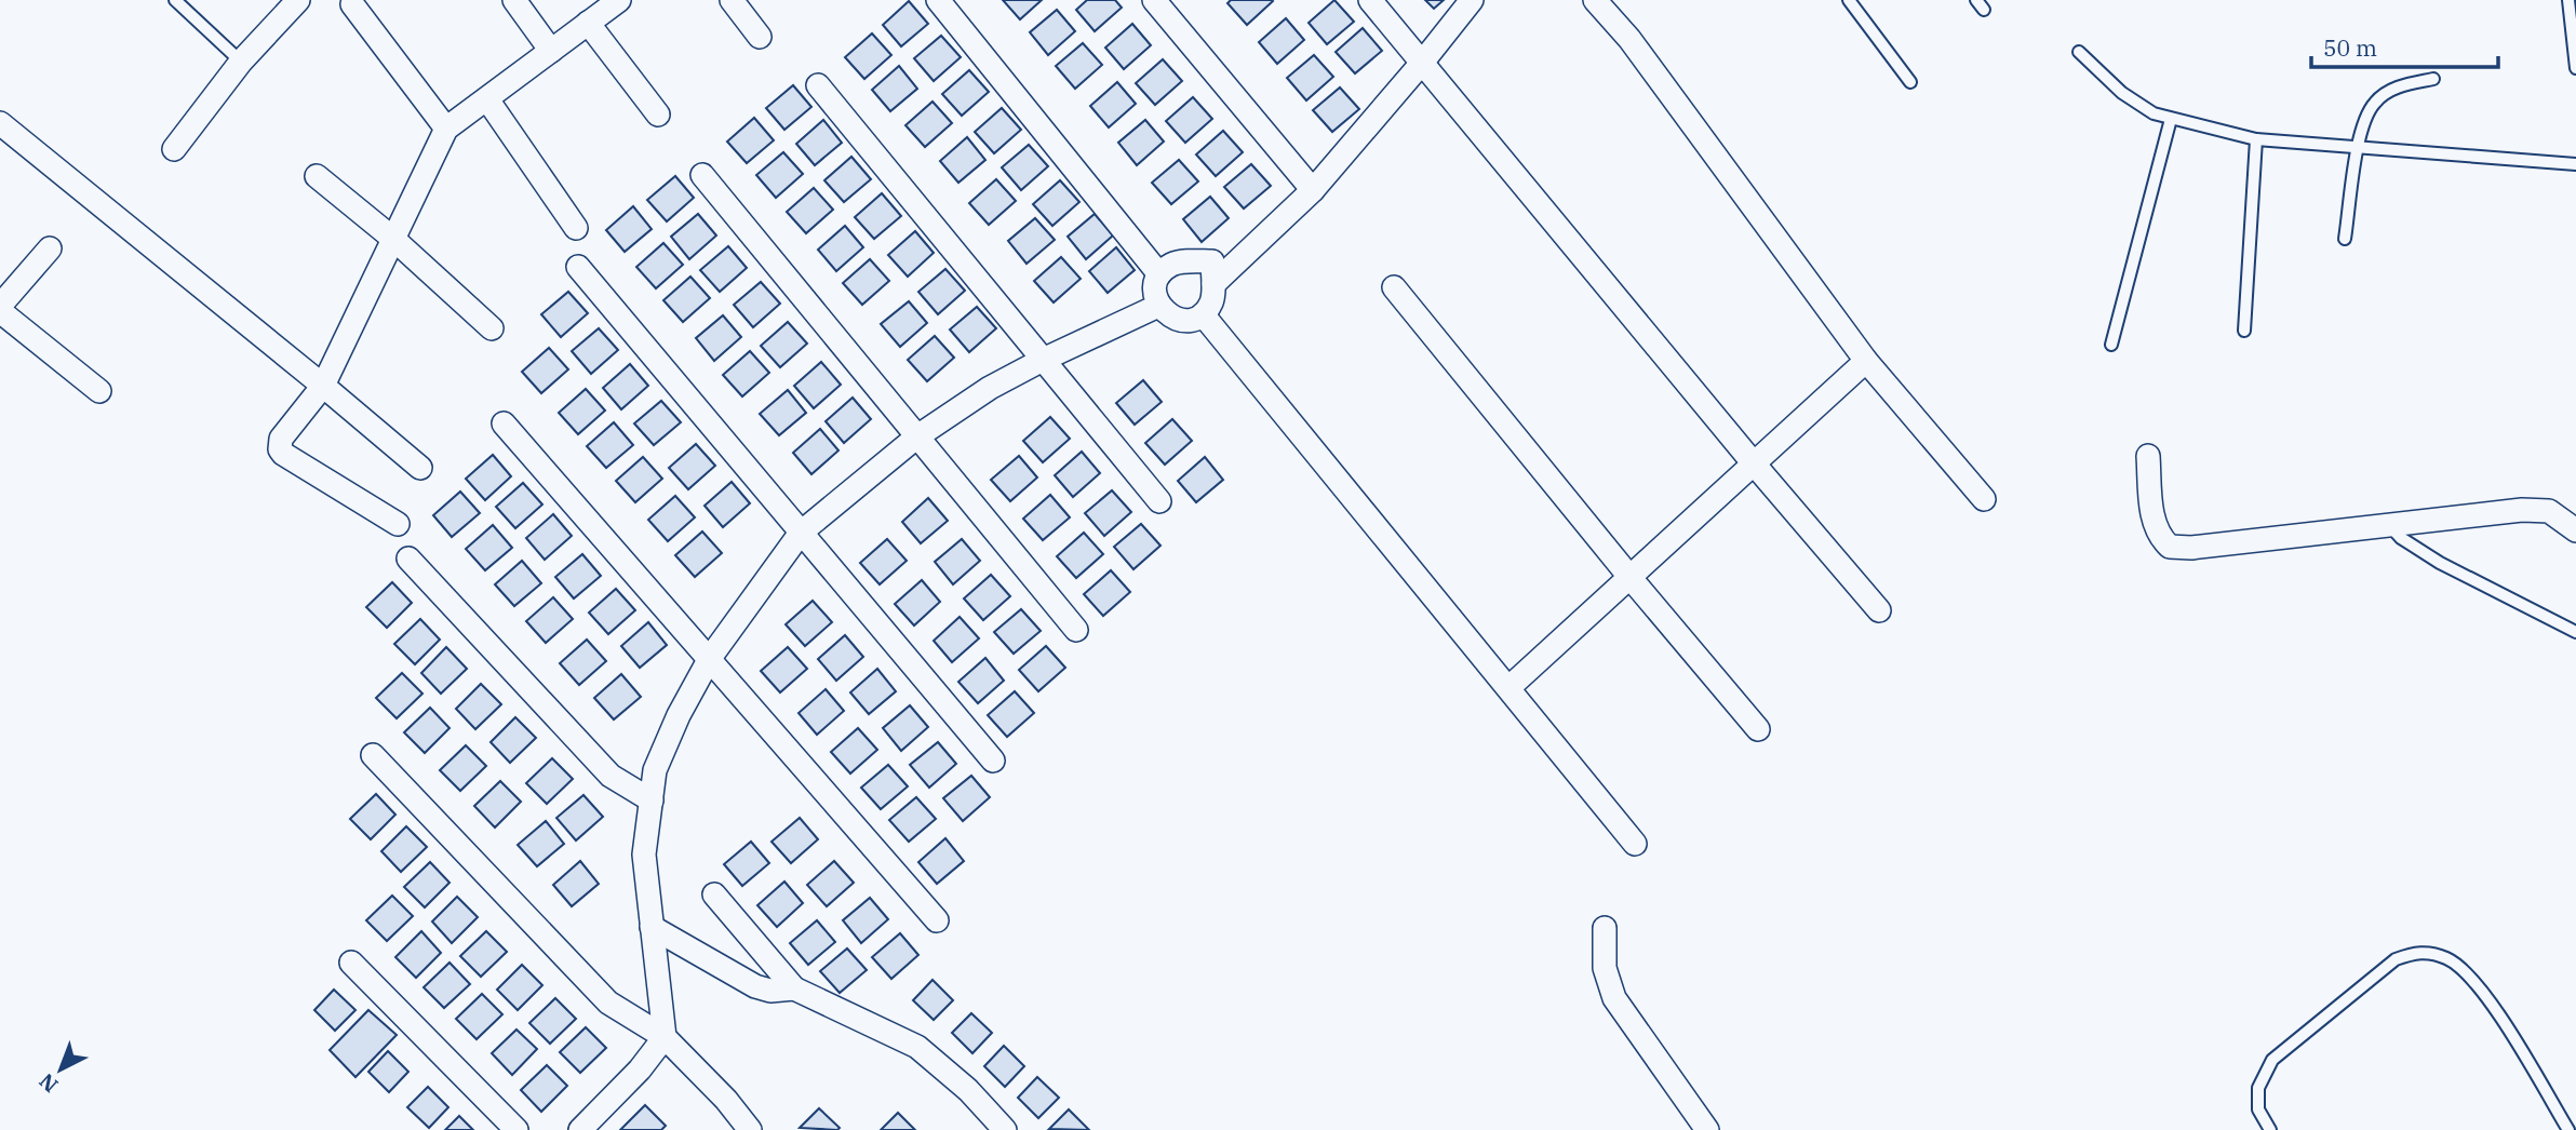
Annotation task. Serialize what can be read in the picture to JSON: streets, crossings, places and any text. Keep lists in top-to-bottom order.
{
  "scale_bar": "50 m",
  "north": "bottom left"
}
